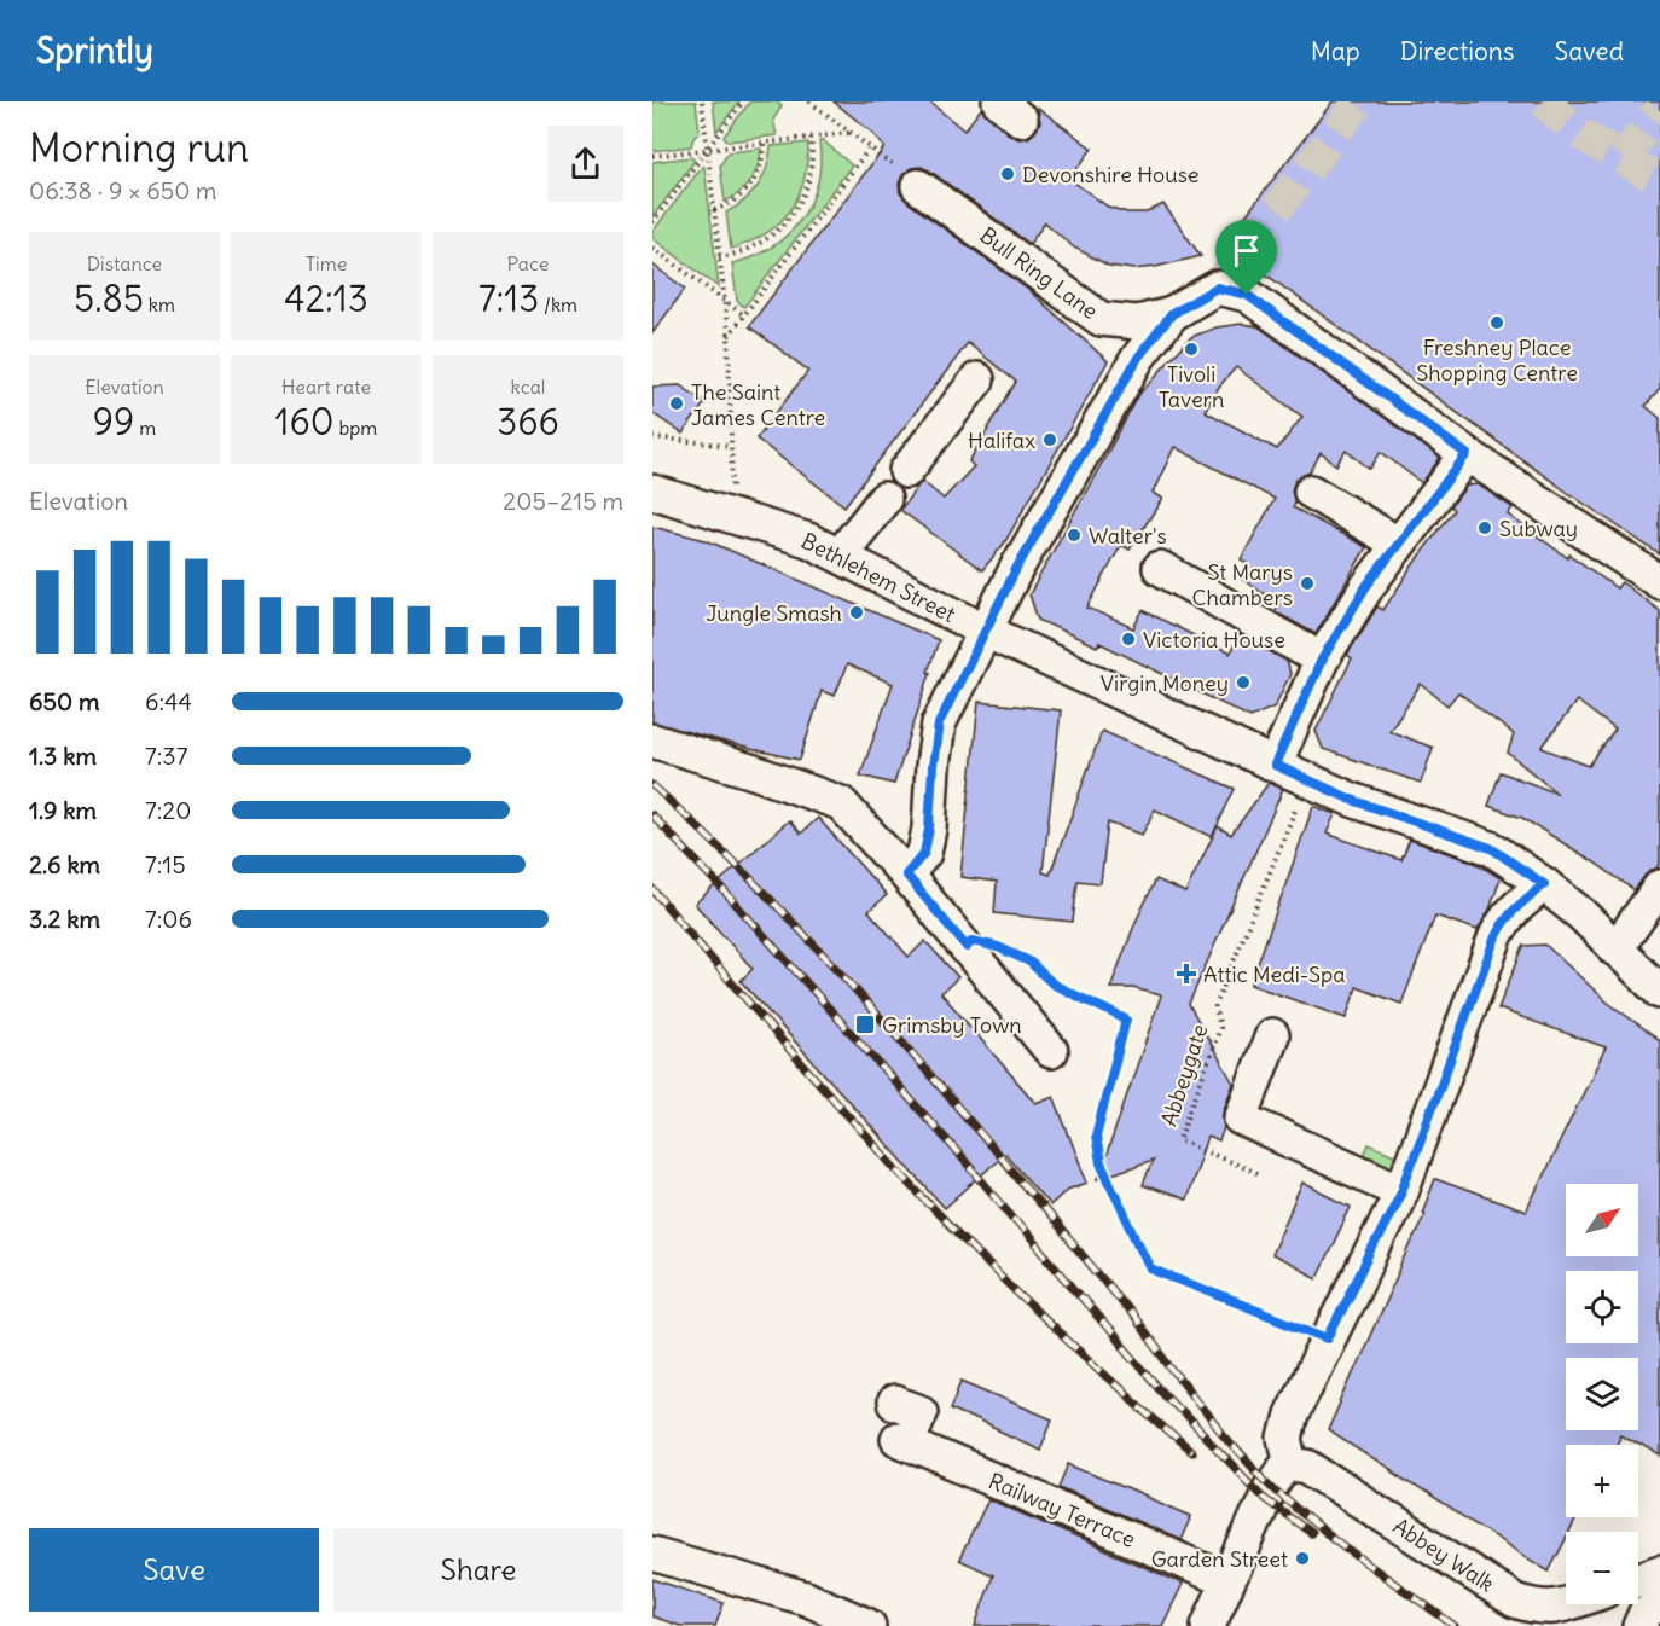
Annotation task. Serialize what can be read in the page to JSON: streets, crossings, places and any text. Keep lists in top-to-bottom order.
{
  "streets": {
    "street": [
      "Bull Ring Lane",
      "Bethlehem Street",
      "Railway Terrace",
      "Abbey Walk"
    ],
    "path": ["Abbeygate"]
  },
  "crossings": [
    ["Bethlehem Street", "Abbeygate"]
  ],
  "places": {
    "other": [
      "Devonshire House",
      "Freshney Place Shopping Centre",
      "Tivoli Tavern",
      "The Saint James Centre",
      "Halifax",
      "Subway",
      "Walter's",
      "St Marys Chambers",
      "Jungle Smash",
      "Victoria House",
      "Virgin Money",
      "Garden Street"
    ],
    "health": ["Attic Medi-Spa"],
    "transit": ["Grimsby Town"]
  },
  "north": "top right",
  "page": {
    "header": "Sprintly",
    "nav": ["Map", "Directions", "Saved"],
    "heading": ["Morning run", "06:38 · 9 × 650 m"],
    "stats": [
      ["Distance", "5.85 km"],
      ["Time", "42:13"],
      ["Pace", "7:13 /km"],
      ["Elevation", "99 m"],
      ["Heart rate", "160 bpm"],
      ["kcal", "366"]
    ],
    "chart": ["Elevation", "205–215 m"],
    "list": [
      {
        "name": "650 m",
        "note": "6:44"
      },
      {
        "name": "1.3 km",
        "note": "7:37"
      },
      {
        "name": "1.9 km",
        "note": "7:20"
      },
      {
        "name": "2.6 km",
        "note": "7:15"
      },
      {
        "name": "3.2 km",
        "note": "7:06"
      }
    ],
    "map_buttons": ["+", "−"],
    "buttons": ["Save", "Share"]
  }
}
